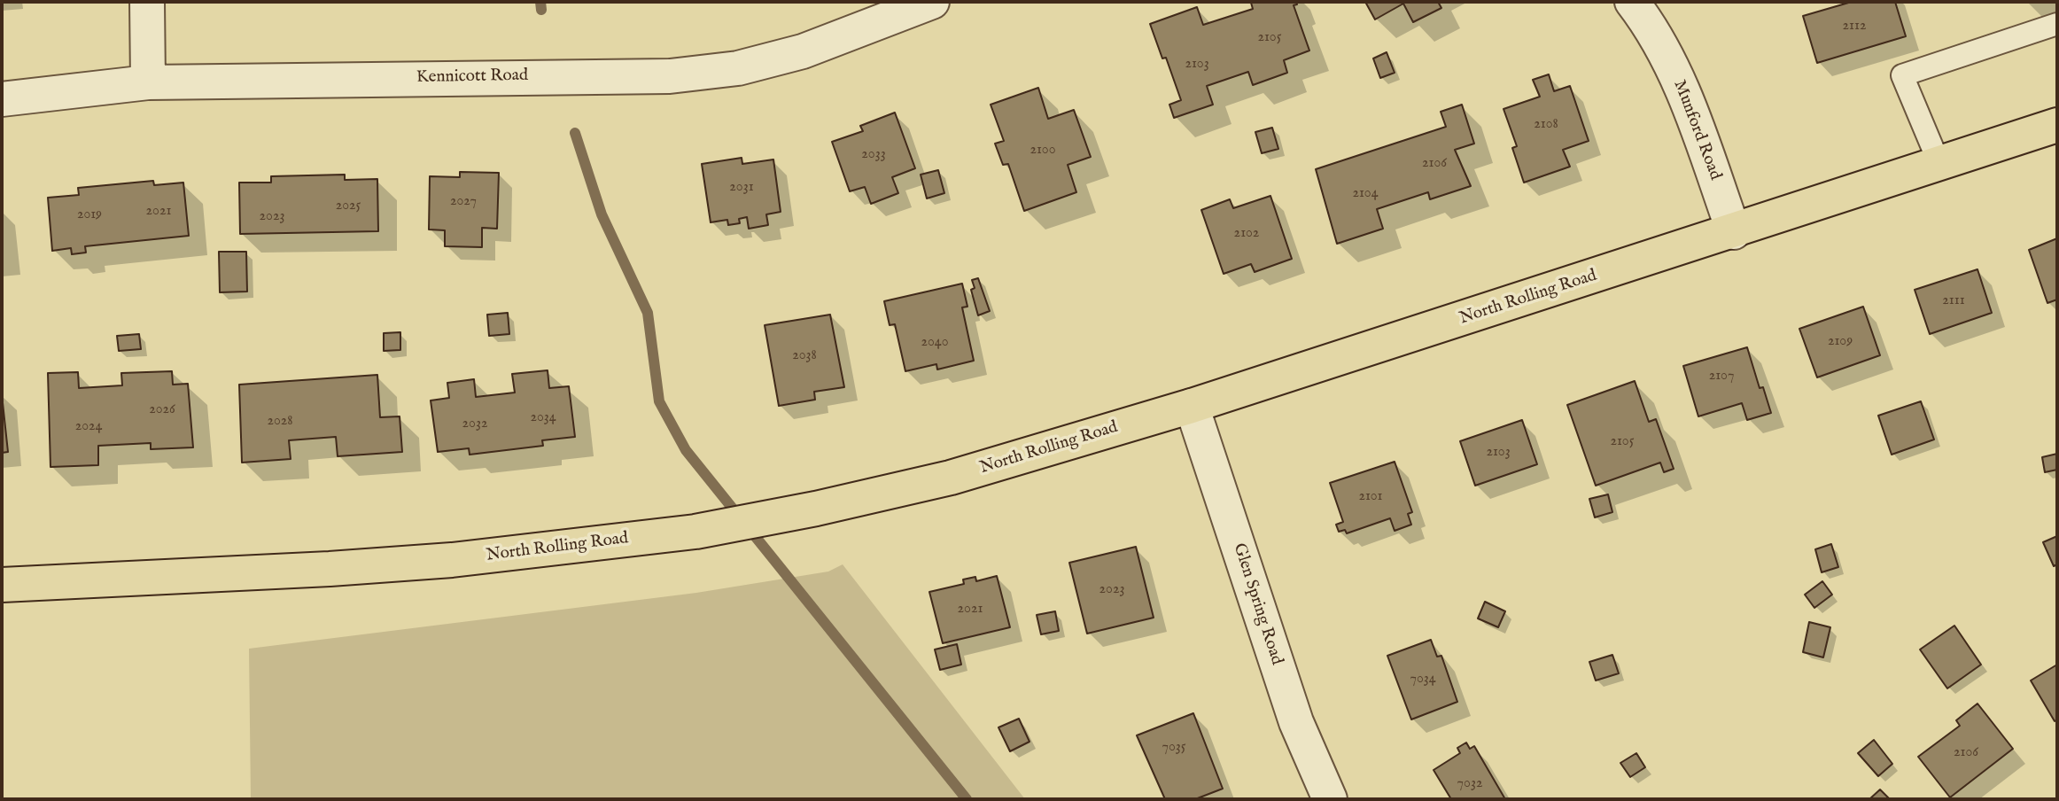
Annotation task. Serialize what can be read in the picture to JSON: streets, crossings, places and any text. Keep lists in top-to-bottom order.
{
  "streets": {
    "main road": ["North Rolling Road"],
    "street": ["Kennicott Road", "Munford Road", "Glen Spring Road"]
  },
  "crossings": [
    ["Munford Road", "North Rolling Road"],
    ["North Rolling Road", "Glen Spring Road"]
  ],
  "house_numbers": [
    "2112",
    "2105",
    "2103",
    "2108",
    "2100",
    "2033",
    "2106",
    "2031",
    "2104",
    "2027",
    "2025",
    "2021",
    "2019",
    "2023",
    "2102",
    "2111",
    "2109",
    "2040",
    "2038",
    "2107",
    "2026",
    "2034",
    "2028",
    "2032",
    "2024",
    "2105",
    "2103",
    "2101",
    "2023",
    "2021",
    "7034",
    "7035",
    "2106",
    "7032"
  ]
}
